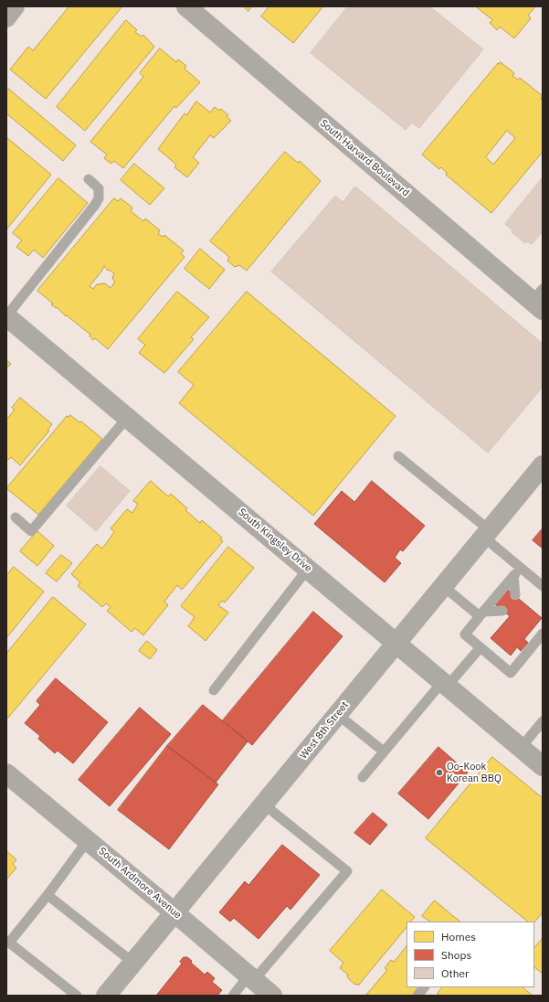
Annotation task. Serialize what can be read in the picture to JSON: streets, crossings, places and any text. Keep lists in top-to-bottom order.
{
  "streets": {
    "main road": ["South Harvard Boulevard", "West 8th Street"],
    "street": ["South Kingsley Drive", "South Ardmore Avenue"]
  },
  "crossings": [
    ["South Kingsley Drive", "West 8th Street"],
    ["West 8th Street", "South Ardmore Avenue"]
  ],
  "places": ["Oo-Kook Korean BBQ"],
  "legend": ["Homes", "Shops", "Other"]
}
